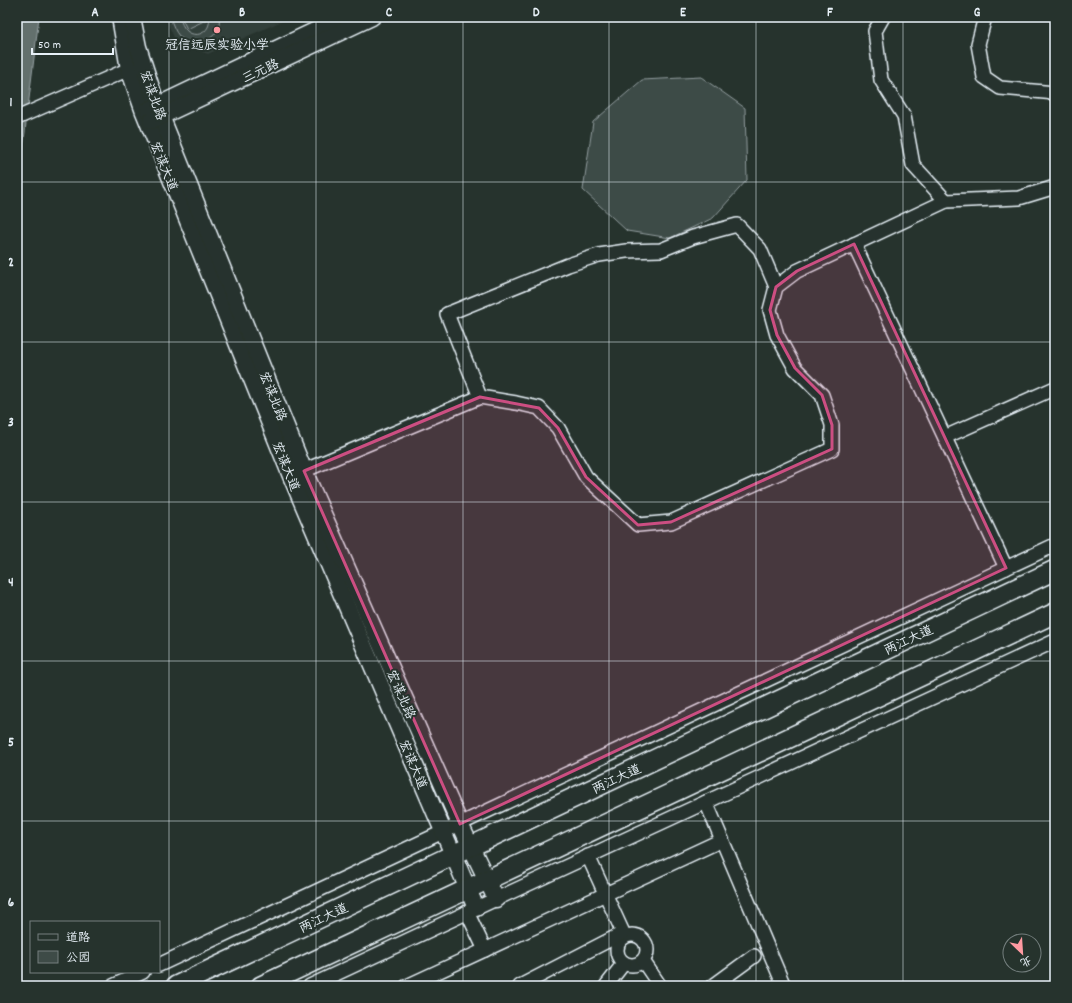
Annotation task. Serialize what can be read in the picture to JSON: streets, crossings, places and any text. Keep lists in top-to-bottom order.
{
  "streets": {
    "highway": ["两江大道"],
    "main road": ["三元路", "宏谋北路", "宏谋大道"]
  },
  "crossings": [
    ["三元路", "宏谋北路"],
    ["三元路", "宏谋大道"],
    ["宏谋北路", "宏谋大道"],
    ["宏谋北路", "两江大道"],
    ["宏谋大道", "两江大道"]
  ],
  "places": ["冠信远辰实验小学"],
  "legend": ["道路", "公园"],
  "scale_bar": "50 m",
  "north": "bottom right",
  "grid": {
    "columns": [
      "A",
      "B",
      "C",
      "D",
      "E",
      "F",
      "G"
    ],
    "rows": [
      "1",
      "2",
      "3",
      "4",
      "5",
      "6"
    ]
  }
}
